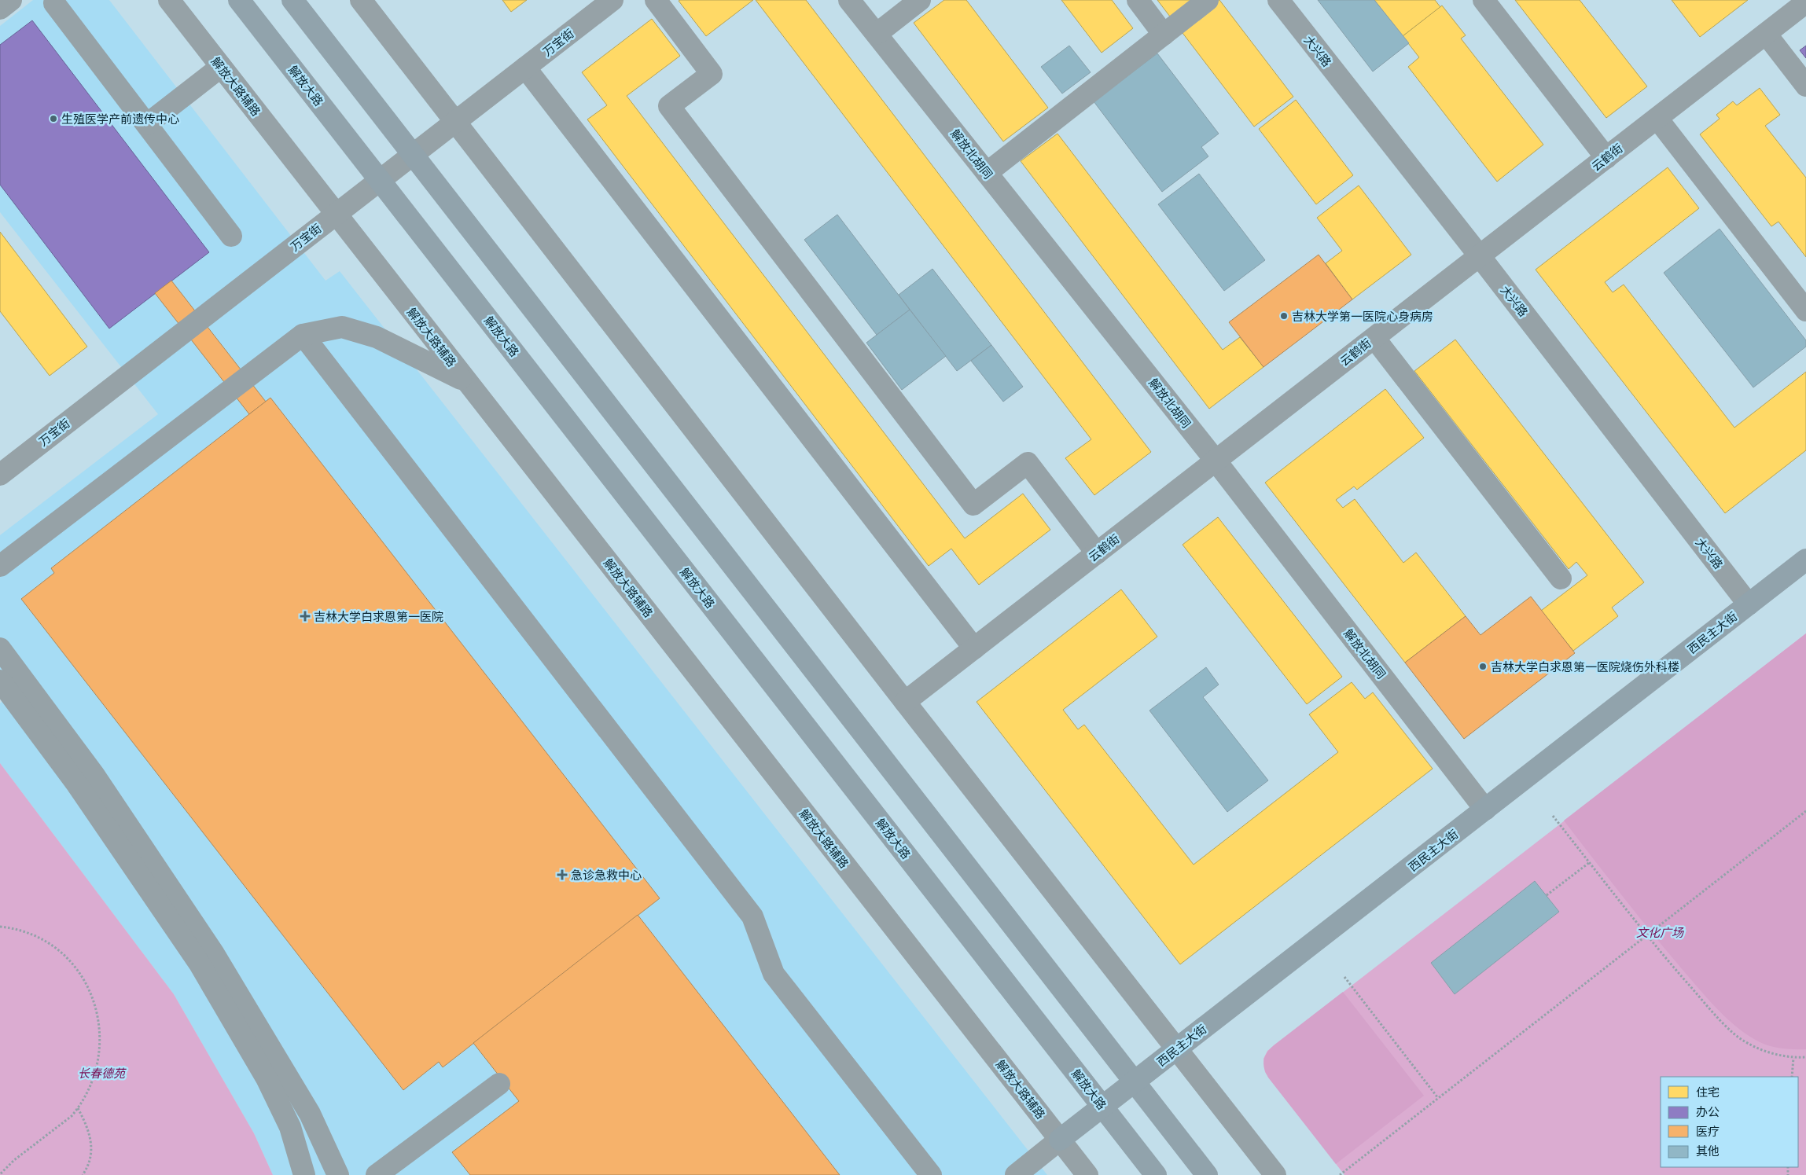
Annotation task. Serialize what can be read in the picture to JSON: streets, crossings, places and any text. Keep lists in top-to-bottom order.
{
  "streets": {
    "main road": ["解放大路", "西民主大街"],
    "street": [
      "万宝街",
      "大兴路",
      "解放大路辅路",
      "解放北胡同",
      "云鹤街"
    ]
  },
  "crossings": [
    ["万宝街", "解放大路"],
    ["万宝街", "解放大路辅路"],
    ["大兴路", "云鹤街"],
    ["大兴路", "西民主大街"],
    ["解放大路", "西民主大街"],
    ["解放大路辅路", "西民主大街"],
    ["解放北胡同", "云鹤街"],
    ["解放北胡同", "西民主大街"]
  ],
  "parks": ["文化广场", "长春德苑"],
  "places": {
    "other": ["生殖医学产前遗传中心", "吉林大学第一医院心身病房", "吉林大学白求恩第一医院烧伤外科楼"],
    "health": ["吉林大学白求恩第一医院", "急诊急救中心"]
  },
  "legend": [
    "住宅",
    "办公",
    "医疗",
    "其他"
  ]
}
